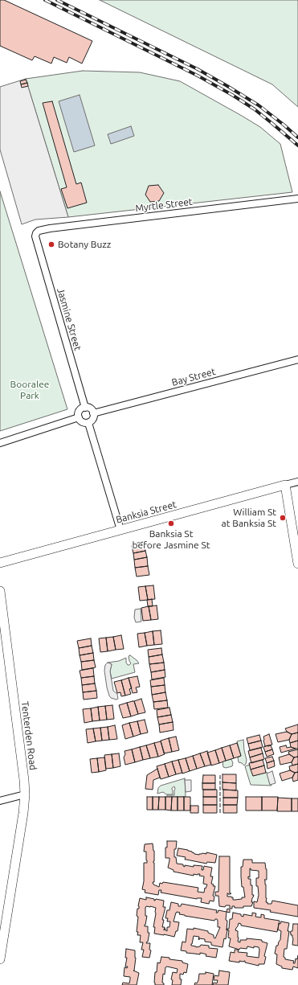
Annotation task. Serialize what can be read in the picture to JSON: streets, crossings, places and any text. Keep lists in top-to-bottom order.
{
  "streets": {
    "street": [
      "Myrtle Street",
      "Jasmine Street",
      "Bay Street",
      "Banksia Street",
      "Tenterden Road"
    ]
  },
  "crossings": [
    ["Myrtle Street", "Jasmine Street"],
    ["Jasmine Street", "Bay Street"]
  ],
  "parks": ["Booralee Park"],
  "places": ["Botany Buzz", "William St at Banksia St", "Banksia St before Jasmine St"]
}
